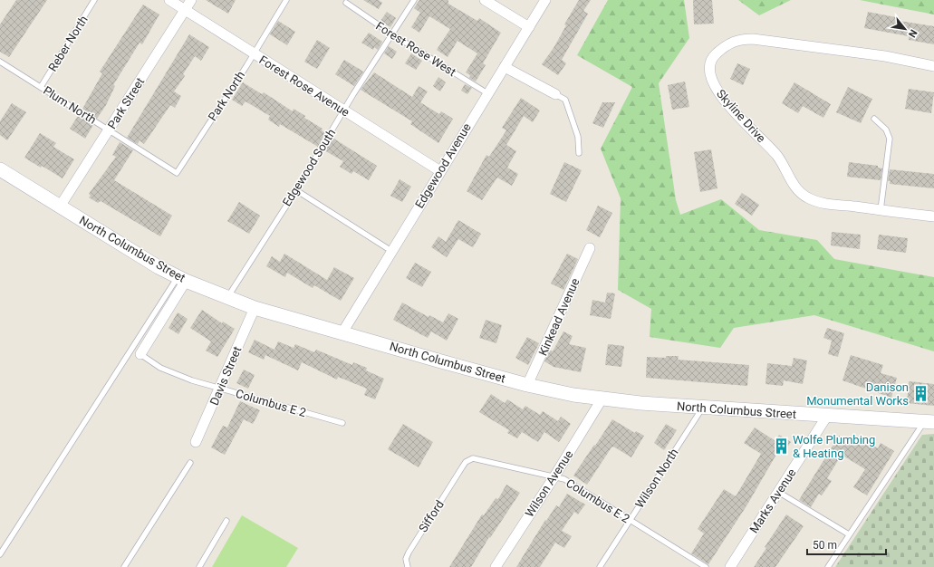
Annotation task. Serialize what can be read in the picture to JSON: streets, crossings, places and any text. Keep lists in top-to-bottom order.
{
  "streets": {
    "main road": ["North Columbus Street"],
    "street": [
      "Forest Rose Avenue",
      "Park Street",
      "Skyline Drive",
      "Edgewood Avenue",
      "Kinkead Avenue",
      "Davis Street",
      "Wilson Avenue",
      "Marks Avenue"
    ],
    "lane": [
      "Reber North",
      "Forest Rose West",
      "Park North",
      "Plum North",
      "Edgewood South",
      "Columbus E 2",
      "Wilson North",
      "Sifford"
    ]
  },
  "crossings": [
    ["Reber North", "Plum North"],
    ["Forest Rose West", "Edgewood Avenue"],
    ["Forest Rose West", "Edgewood South"],
    ["Forest Rose Avenue", "Park North"],
    ["Forest Rose Avenue", "Park Street"],
    ["Forest Rose Avenue", "Edgewood Avenue"],
    ["Forest Rose Avenue", "Edgewood South"],
    ["Park North", "Plum North"],
    ["Park Street", "Plum North"],
    ["Park Street", "North Columbus Street"],
    ["Edgewood Avenue", "North Columbus Street"],
    ["Edgewood South", "North Columbus Street"],
    ["North Columbus Street", "Kinkead Avenue"],
    ["North Columbus Street", "Davis Street"],
    ["North Columbus Street", "Wilson North"],
    ["North Columbus Street", "Wilson Avenue"],
    ["North Columbus Street", "Marks Avenue"],
    ["Davis Street", "Columbus E 2"],
    ["Columbus E 2", "Wilson North"],
    ["Columbus E 2", "Wilson Avenue"],
    ["Columbus E 2", "Sifford"]
  ],
  "places": {
    "building": ["Danison Monumental Works", "Wolfe Plumbing & Heating"]
  },
  "scale_bar": "50 m",
  "north": "bottom right"
}
